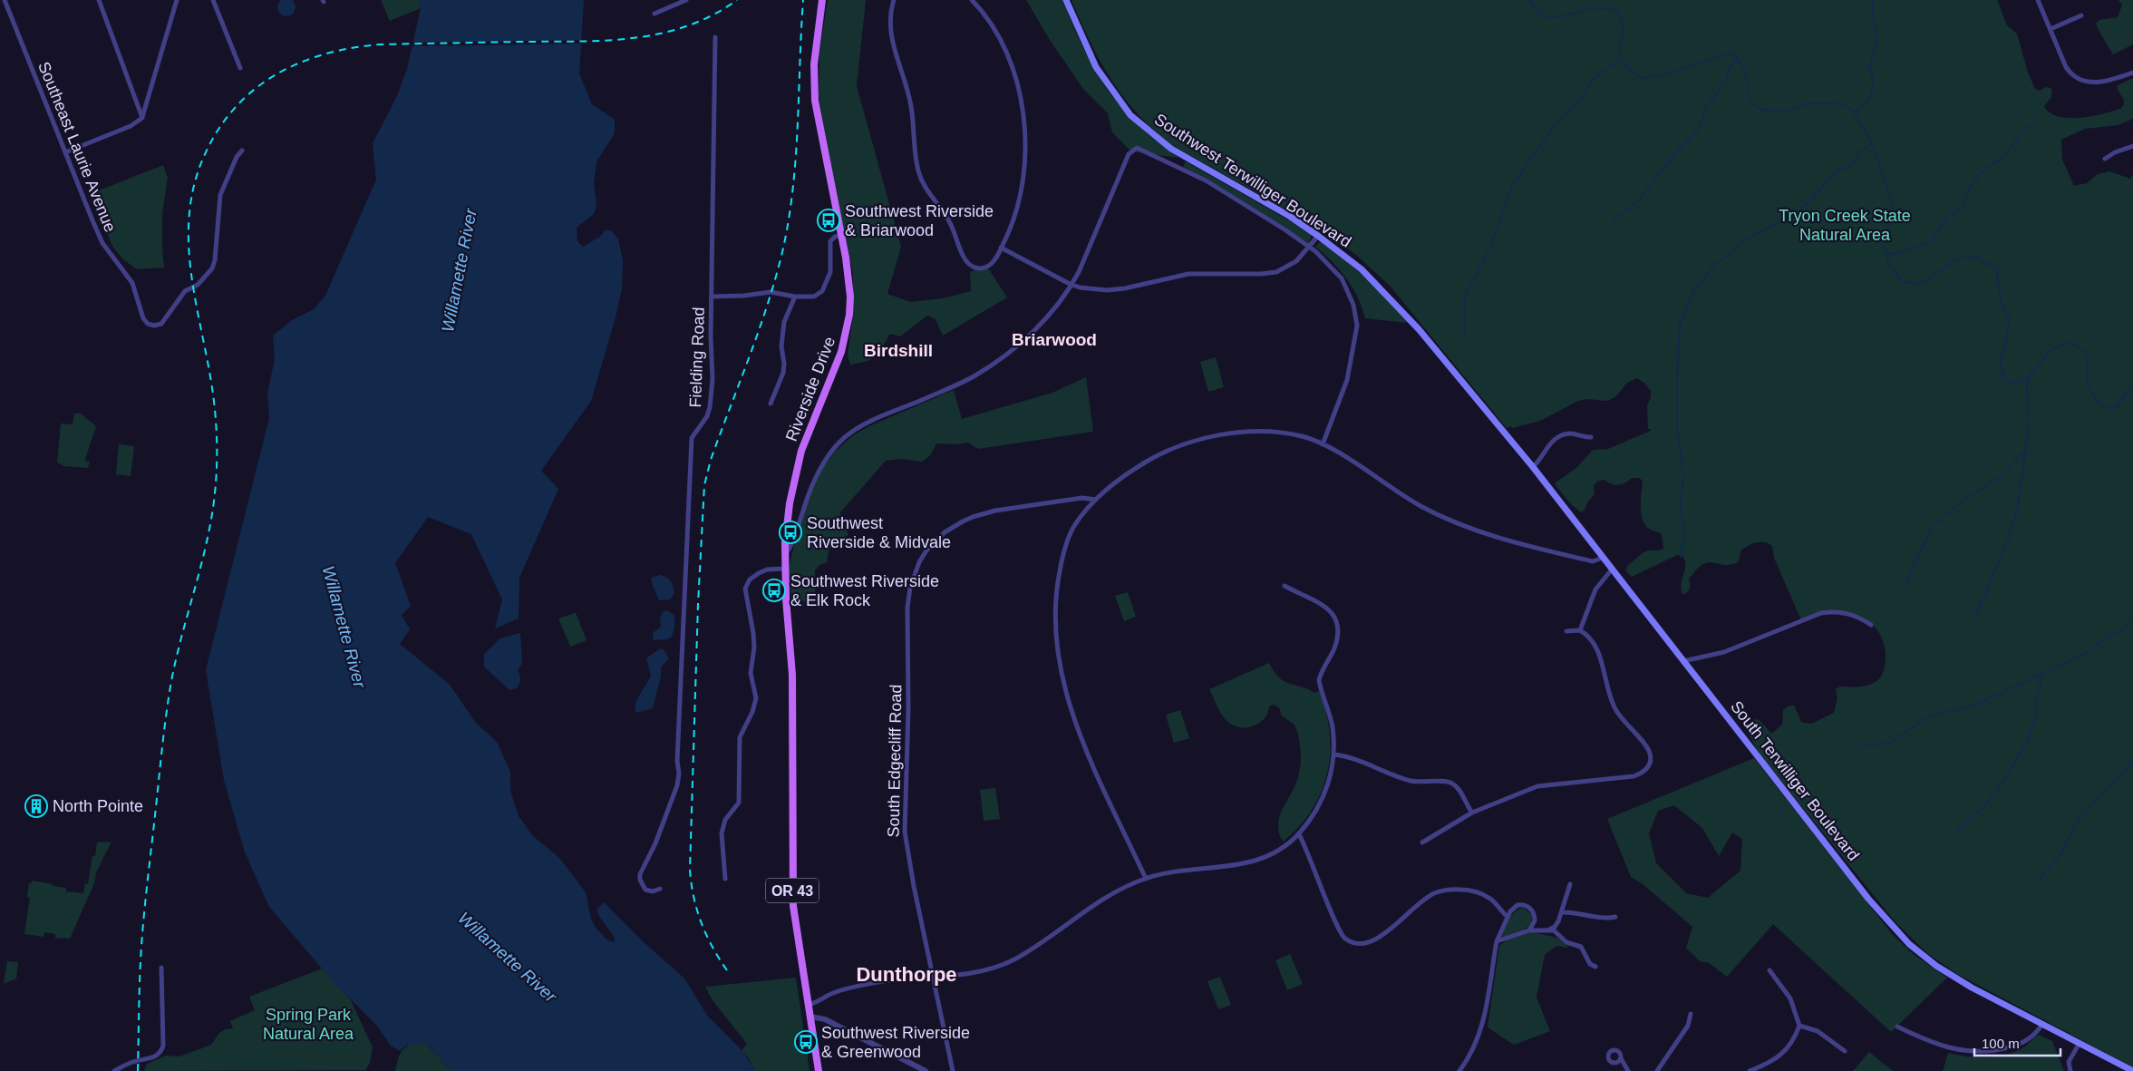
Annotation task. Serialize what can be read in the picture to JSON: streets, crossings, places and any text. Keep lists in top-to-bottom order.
{
  "streets": {
    "main road": [
      "Southwest Terwilliger Boulevard",
      "Riverside Drive",
      "South Terwilliger Boulevard",
      "OR 43"
    ],
    "street": ["Southeast Laurie Avenue", "Fielding Road", "South Edgecliff Road"]
  },
  "crossings": [
    ["Southwest Terwilliger Boulevard", "South Terwilliger Boulevard"],
    ["Riverside Drive", "OR 43"]
  ],
  "districts": ["Briarwood", "Birdshill", "Dunthorpe"],
  "water": ["Willamette River"],
  "parks": ["Tryon Creek State Natural Area", "Spring Park Natural Area"],
  "places": {
    "bus stop": [
      "Southwest Riverside & Briarwood",
      "Southwest Riverside & Midvale",
      "Southwest Riverside & Elk Rock",
      "Southwest Riverside & Greenwood"
    ],
    "building": ["North Pointe"]
  },
  "scale_bar": "100 m"
}
